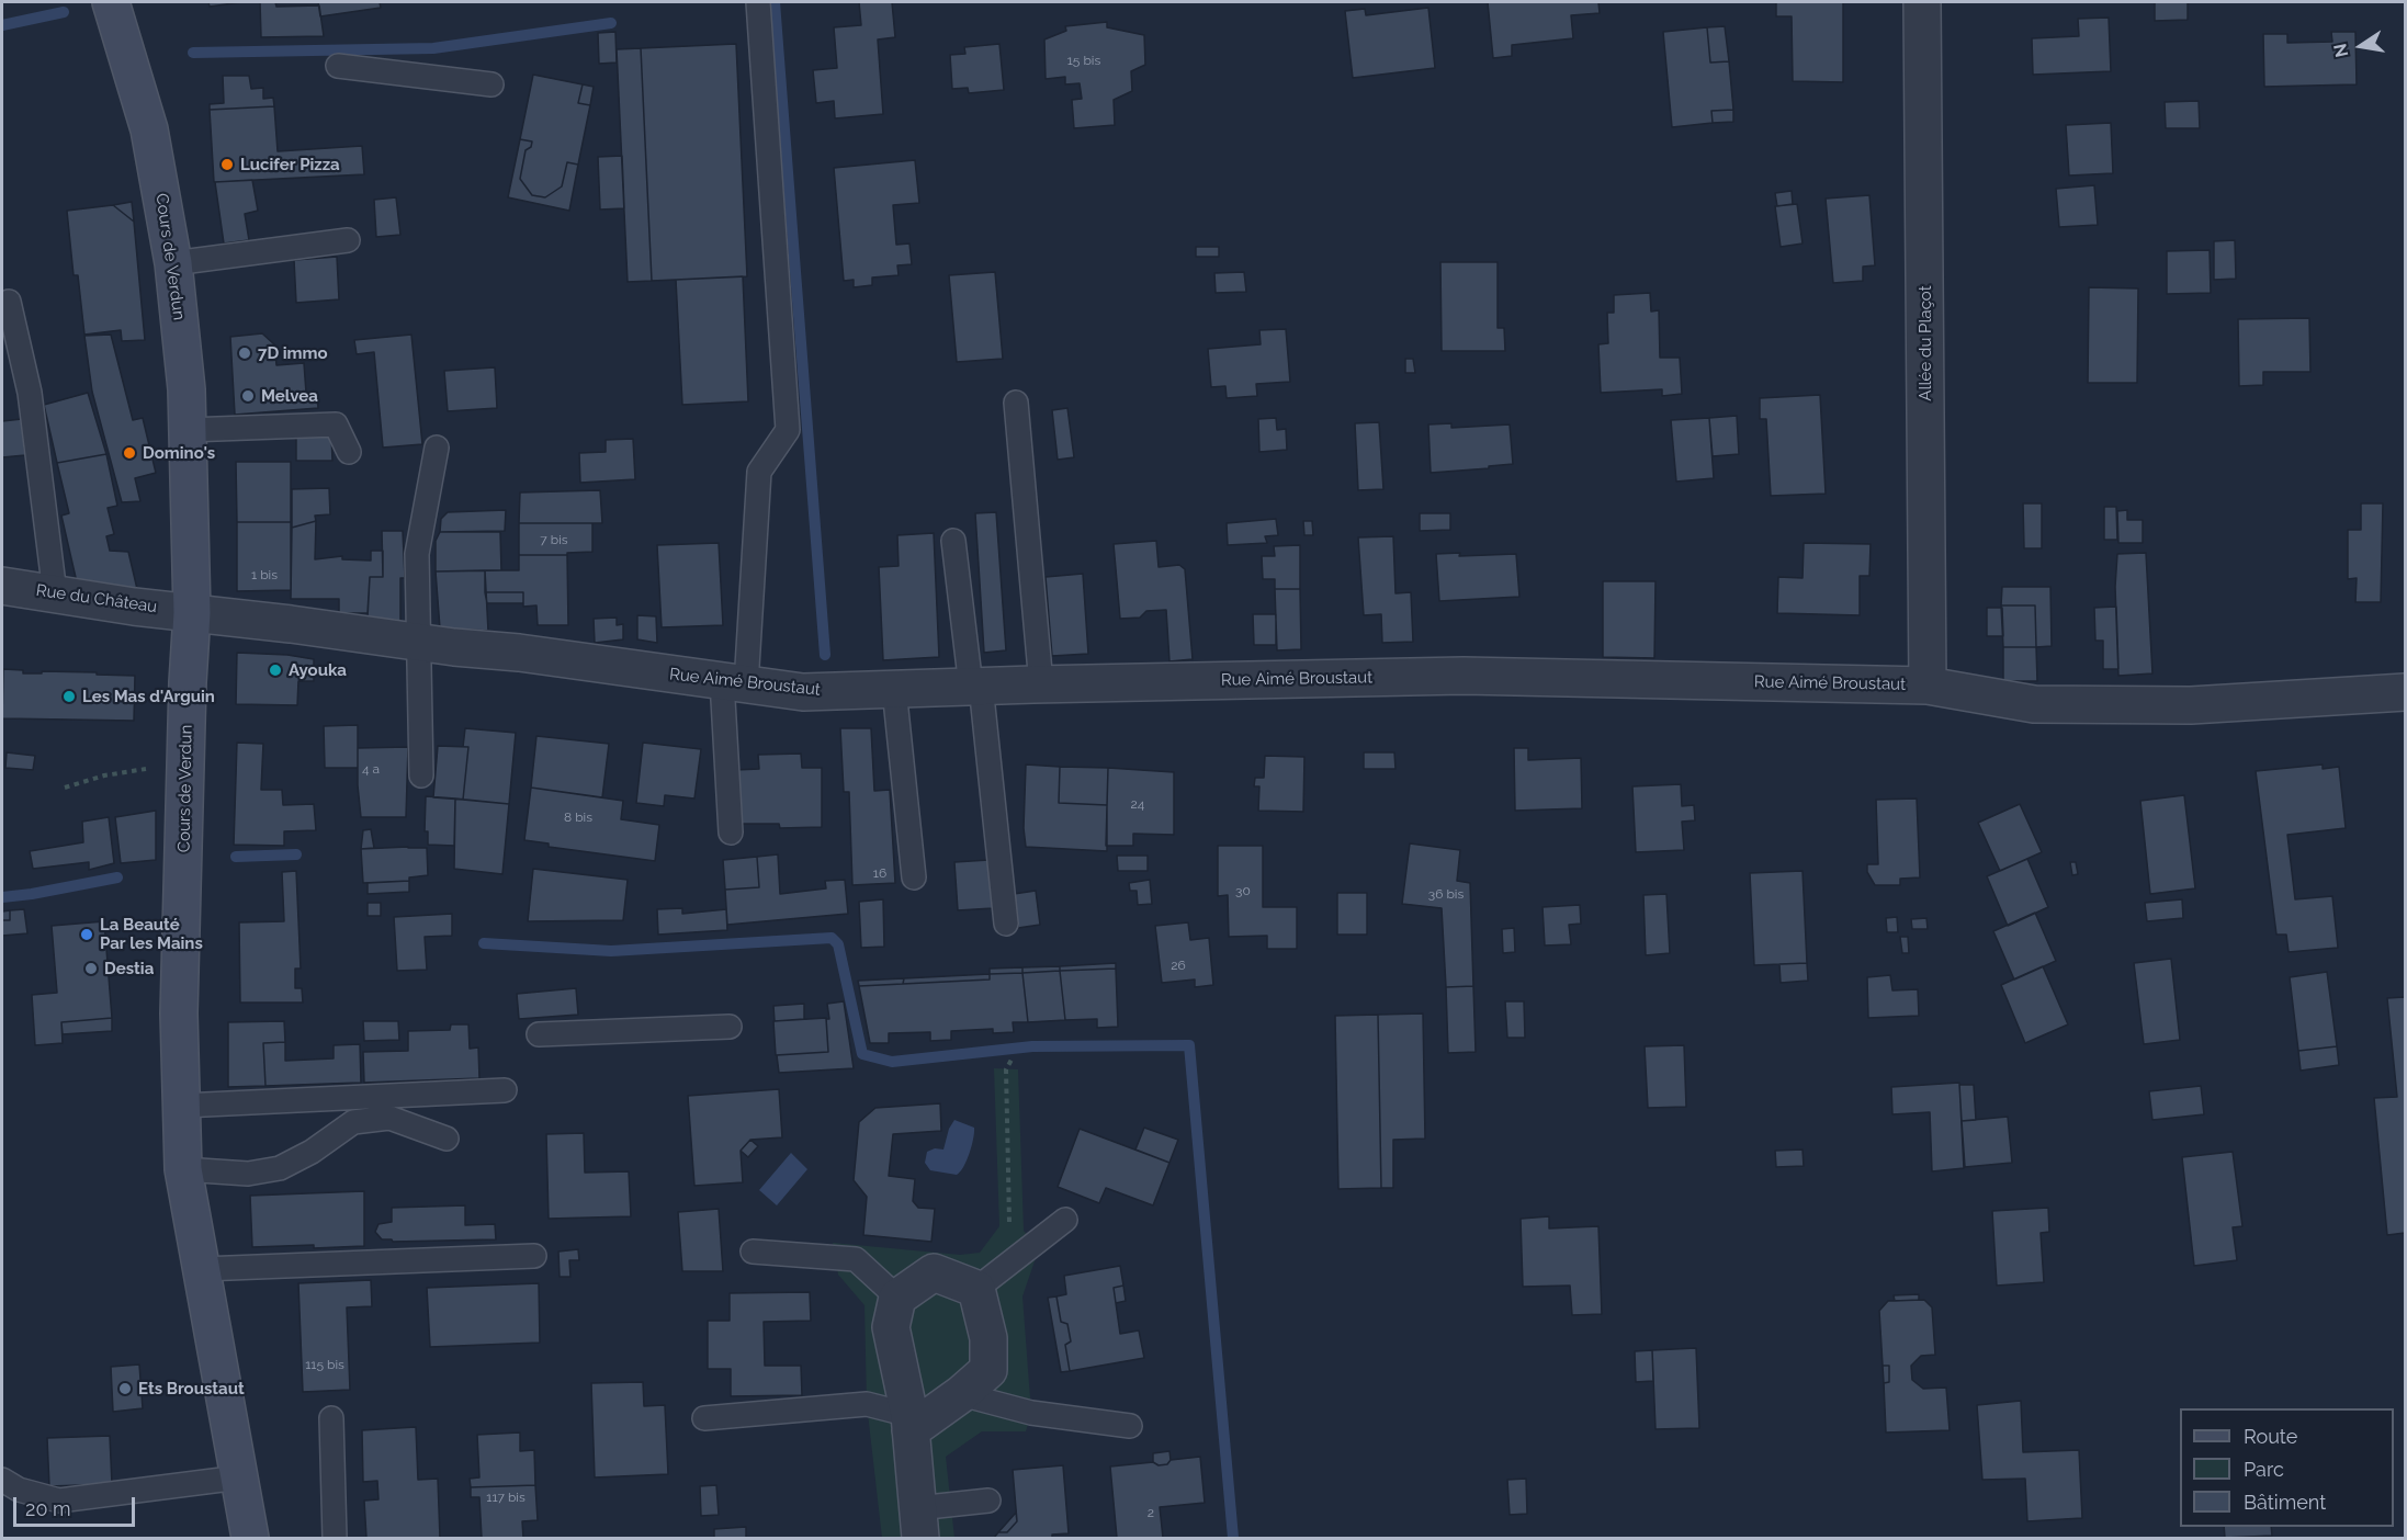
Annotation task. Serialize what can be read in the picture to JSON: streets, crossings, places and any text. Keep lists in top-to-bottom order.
{
  "streets": {
    "main road": ["Cours de Verdun"],
    "street": ["Allée du Plaçot", "Rue du Château", "Rue Aimé Broustaut"]
  },
  "crossings": [
    ["Cours de Verdun", "Rue du Château"],
    ["Cours de Verdun", "Rue Aimé Broustaut"],
    ["Allée du Plaçot", "Rue Aimé Broustaut"],
    ["Rue du Château", "Rue Aimé Broustaut"]
  ],
  "places": [
    "Lucifer Pizza",
    "7D immo",
    "Melvea",
    "Domino's",
    "Ayouka",
    "Les Mas d'Arguin",
    "La Beauté Par les Mains",
    "Destia",
    "Ets Broustaut"
  ],
  "house_numbers": [
    "15 bis",
    "7 bis",
    "1 bis",
    "4 a",
    "24",
    "8 bis",
    "16",
    "30",
    "36 bis",
    "26",
    "115 bis",
    "117 bis",
    "2"
  ],
  "legend": ["Route", "Parc", "Bâtiment"],
  "scale_bar": "20 m",
  "north": "left"
}
